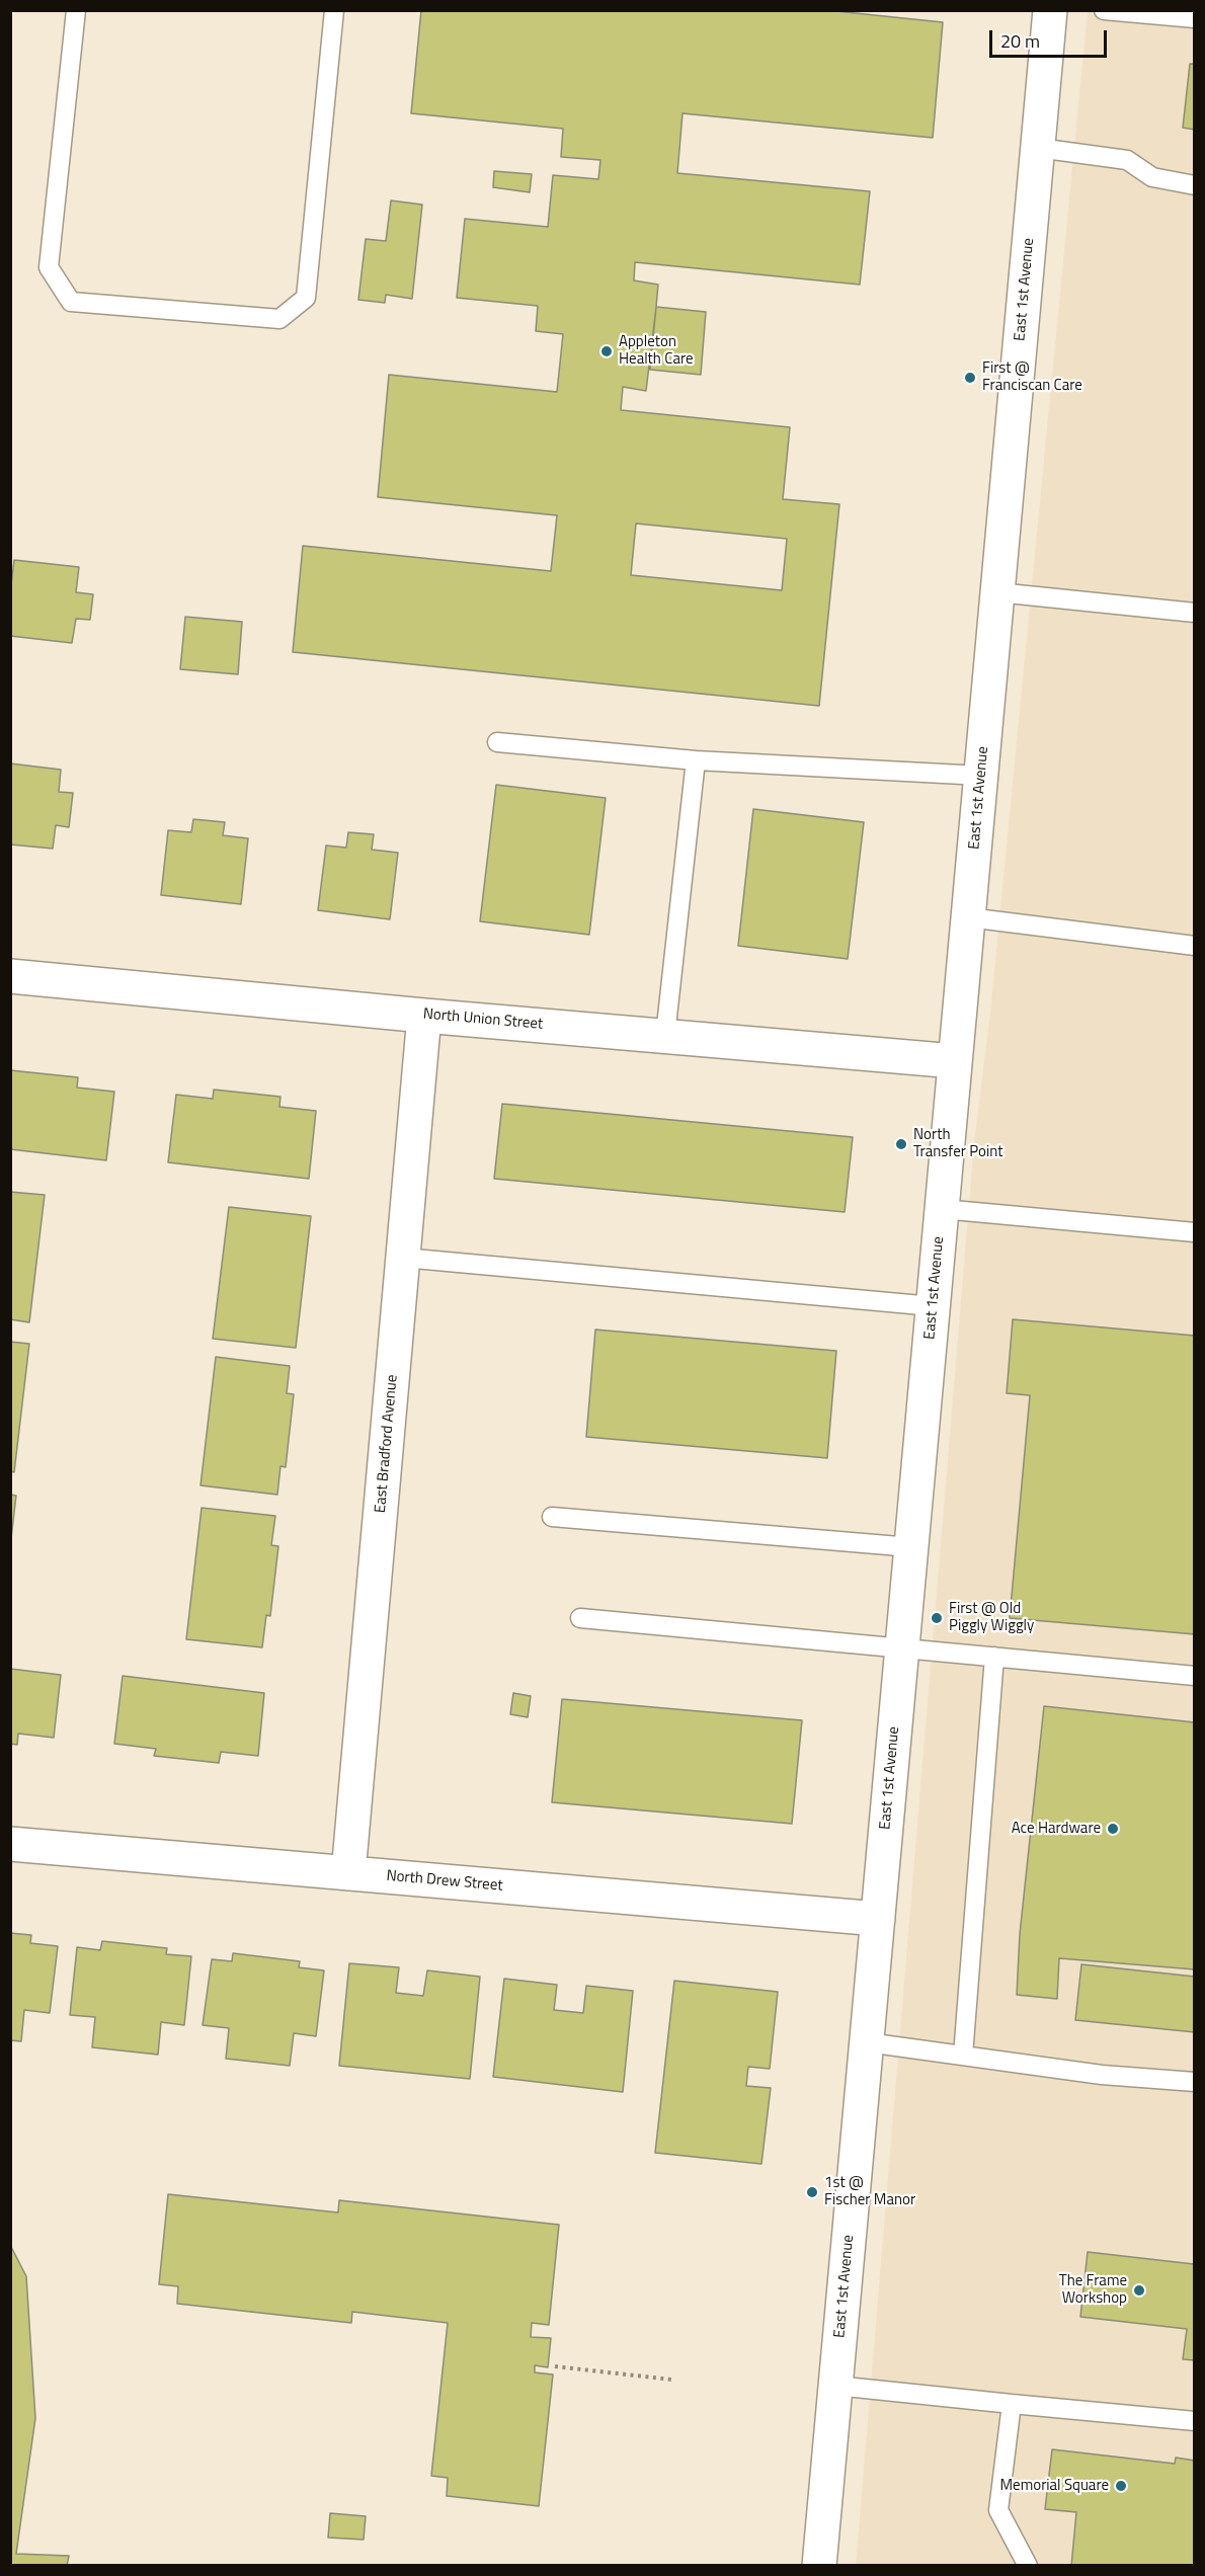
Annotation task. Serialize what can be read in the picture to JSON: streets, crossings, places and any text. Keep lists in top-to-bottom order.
{
  "streets": {
    "street": [
      "East 1st Avenue",
      "North Union Street",
      "East Bradford Avenue",
      "North Drew Street"
    ]
  },
  "crossings": [
    ["East 1st Avenue", "North Union Street"],
    ["East 1st Avenue", "North Drew Street"],
    ["North Union Street", "East Bradford Avenue"],
    ["East Bradford Avenue", "North Drew Street"]
  ],
  "places": [
    "Appleton Health Care",
    "First @ Franciscan Care",
    "North Transfer Point",
    "First @ Old Piggly Wiggly",
    "Ace Hardware",
    "1st @ Fischer Manor",
    "The Frame Workshop",
    "Memorial Square"
  ],
  "scale_bar": "20 m"
}
